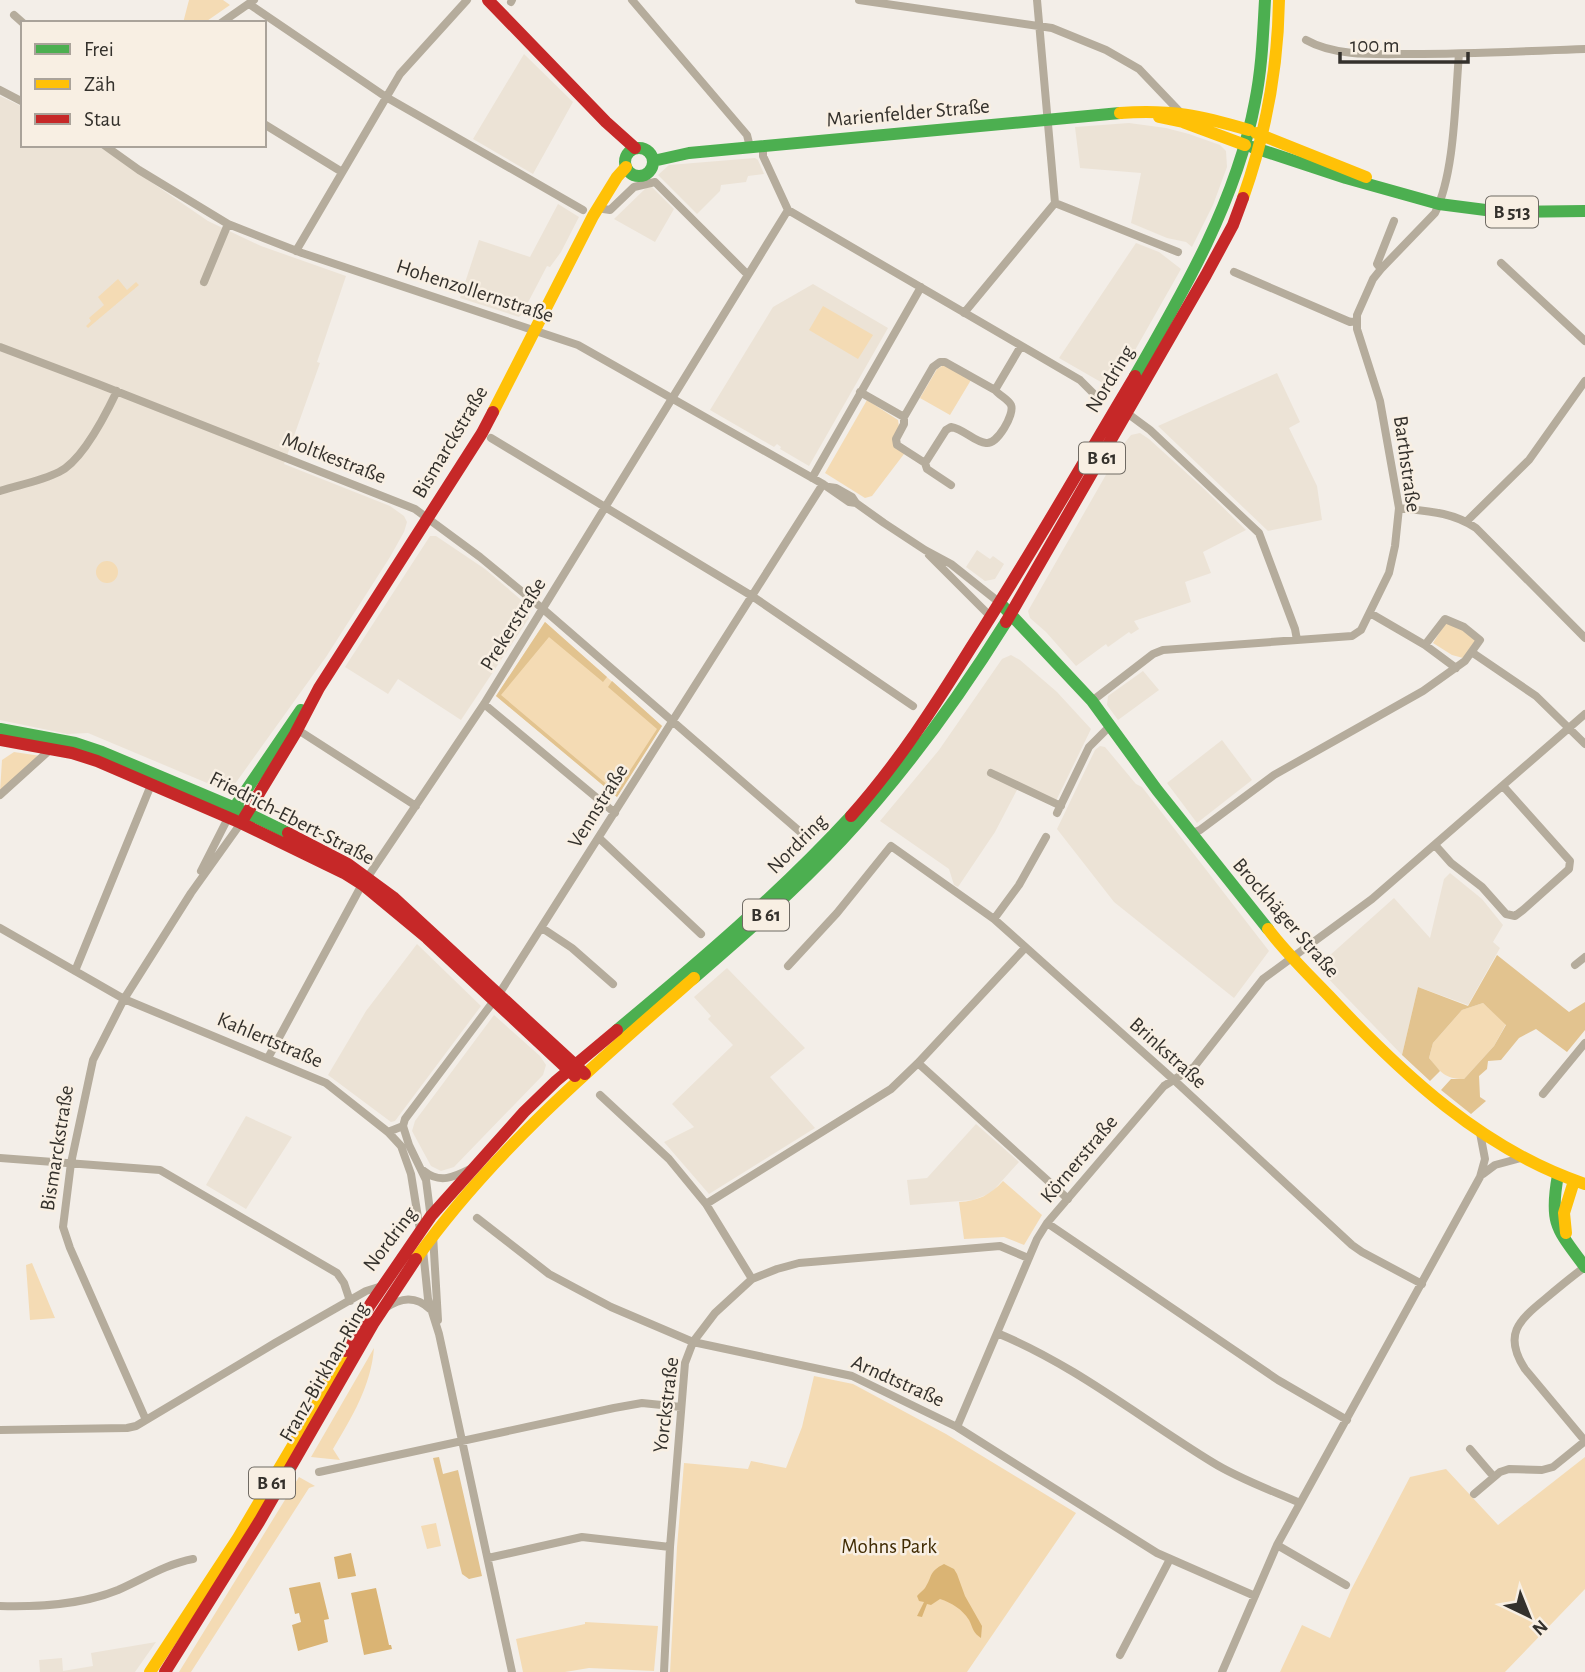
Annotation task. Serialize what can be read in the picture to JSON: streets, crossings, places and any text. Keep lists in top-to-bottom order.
{
  "streets": {
    "main road": [
      "Marienfelder Straße",
      "B 513",
      "Hohenzollernstraße",
      "Nordring",
      "Bismarckstraße",
      "B 61",
      "Friedrich-Ebert-Straße",
      "Brockhäger Straße",
      "Franz-Birkhan-Ring"
    ],
    "street": [
      "Moltkestraße",
      "Barthstraße",
      "Prekerstraße",
      "Vennstraße",
      "Kahlertstraße",
      "Brinkstraße",
      "Körnerstraße",
      "Arndtstraße",
      "Yorckstraße"
    ]
  },
  "crossings": [
    ["Marienfelder Straße", "Nordring"],
    ["Marienfelder Straße", "Bismarckstraße"],
    ["Hohenzollernstraße", "Nordring"],
    ["Hohenzollernstraße", "Bismarckstraße"],
    ["Hohenzollernstraße", "Prekerstraße"],
    ["Hohenzollernstraße", "Vennstraße"],
    ["Hohenzollernstraße", "Brockhäger Straße"],
    ["Nordring", "Bismarckstraße"],
    ["Nordring", "Friedrich-Ebert-Straße"],
    ["Nordring", "Brockhäger Straße"],
    ["Nordring", "Kahlertstraße"],
    ["Nordring", "Franz-Birkhan-Ring"],
    ["Bismarckstraße", "Moltkestraße"],
    ["Bismarckstraße", "Friedrich-Ebert-Straße"],
    ["Bismarckstraße", "Kahlertstraße"],
    ["Moltkestraße", "Prekerstraße"],
    ["Moltkestraße", "Vennstraße"],
    ["Barthstraße", "Brockhäger Straße"],
    ["Prekerstraße", "Friedrich-Ebert-Straße"],
    ["Prekerstraße", "Kahlertstraße"],
    ["Vennstraße", "Friedrich-Ebert-Straße"],
    ["Vennstraße", "Kahlertstraße"],
    ["Brockhäger Straße", "Körnerstraße"],
    ["Brinkstraße", "Körnerstraße"],
    ["Körnerstraße", "Arndtstraße"],
    ["Körnerstraße", "Yorckstraße"],
    ["Arndtstraße", "Yorckstraße"]
  ],
  "parks": ["Mohns Park"],
  "legend": ["Frei", "Zäh", "Stau"],
  "scale_bar": "100 m",
  "north": "bottom right"
}
